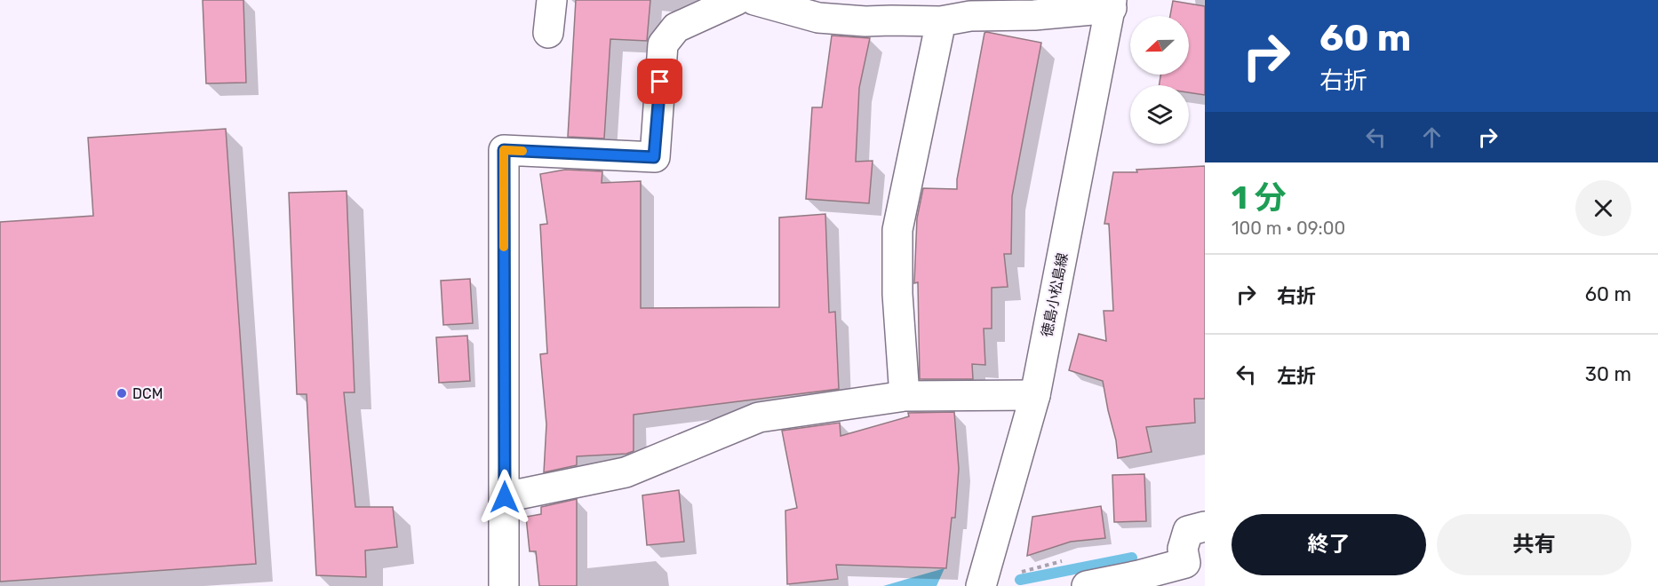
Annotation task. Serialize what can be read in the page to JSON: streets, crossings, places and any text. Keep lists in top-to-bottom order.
{
  "streets": {
    "street": ["徳島小松島線"]
  },
  "places": ["DCM"],
  "north": "left",
  "page": {
    "turn": ["60 m", "右折"],
    "heading": ["1 分", "100 m · 09:00"],
    "list": [
      {
        "name": "右折",
        "value": "60 m"
      },
      {
        "name": "左折",
        "value": "30 m"
      }
    ],
    "buttons": ["終了", "共有"]
  }
}
